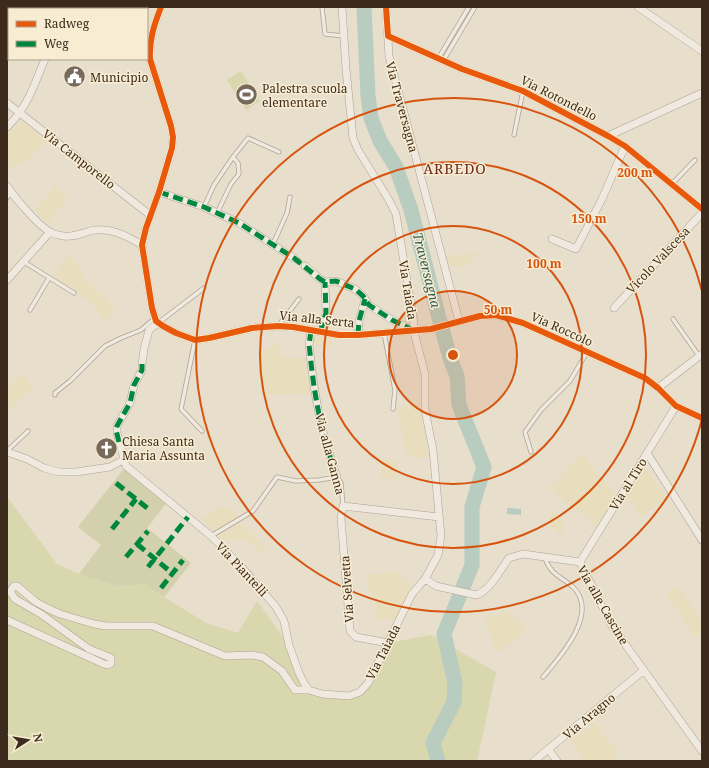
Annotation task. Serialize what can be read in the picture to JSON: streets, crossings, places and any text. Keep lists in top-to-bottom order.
{
  "streets": {
    "street": [
      "Via Rotondello",
      "Via Traversagna",
      "Via Camporello",
      "Vicolo Valscesa",
      "Via Taiada",
      "Via alla Serta",
      "Via Roccolo",
      "Via alla Ganna",
      "Via al Tiro",
      "Via Piantelli",
      "Via Selvetta",
      "Via alle Cascine",
      "Via Aragno"
    ]
  },
  "crossings": [
    ["Via Rotondello", "Via Traversagna"],
    ["Via Traversagna", "Via Roccolo"],
    ["Via Taiada", "Via alla Serta"],
    ["Via Taiada", "Via Roccolo"],
    ["Via Taiada", "Via alla Ganna"],
    ["Via Taiada", "Via Piantelli"],
    ["Via Taiada", "Via Selvetta"],
    ["Via Taiada", "Via alle Cascine"],
    ["Via alla Serta", "Via Roccolo"],
    ["Via alla Serta", "Via alla Ganna"],
    ["Via Roccolo", "Via al Tiro"],
    ["Via alla Ganna", "Via Selvetta"],
    ["Via al Tiro", "Via alle Cascine"],
    ["Via alle Cascine", "Via Aragno"]
  ],
  "districts": ["ARBEDO"],
  "water": ["Traversagna"],
  "places": {
    "public building": ["Municipio"],
    "sports": ["Palestra scuola elementare"],
    "church": ["Chiesa Santa Maria Assunta"]
  },
  "legend": ["Radweg", "Weg"],
  "north": "right",
  "rings": [
    "200 m",
    "150 m",
    "100 m",
    "50 m"
  ]
}
